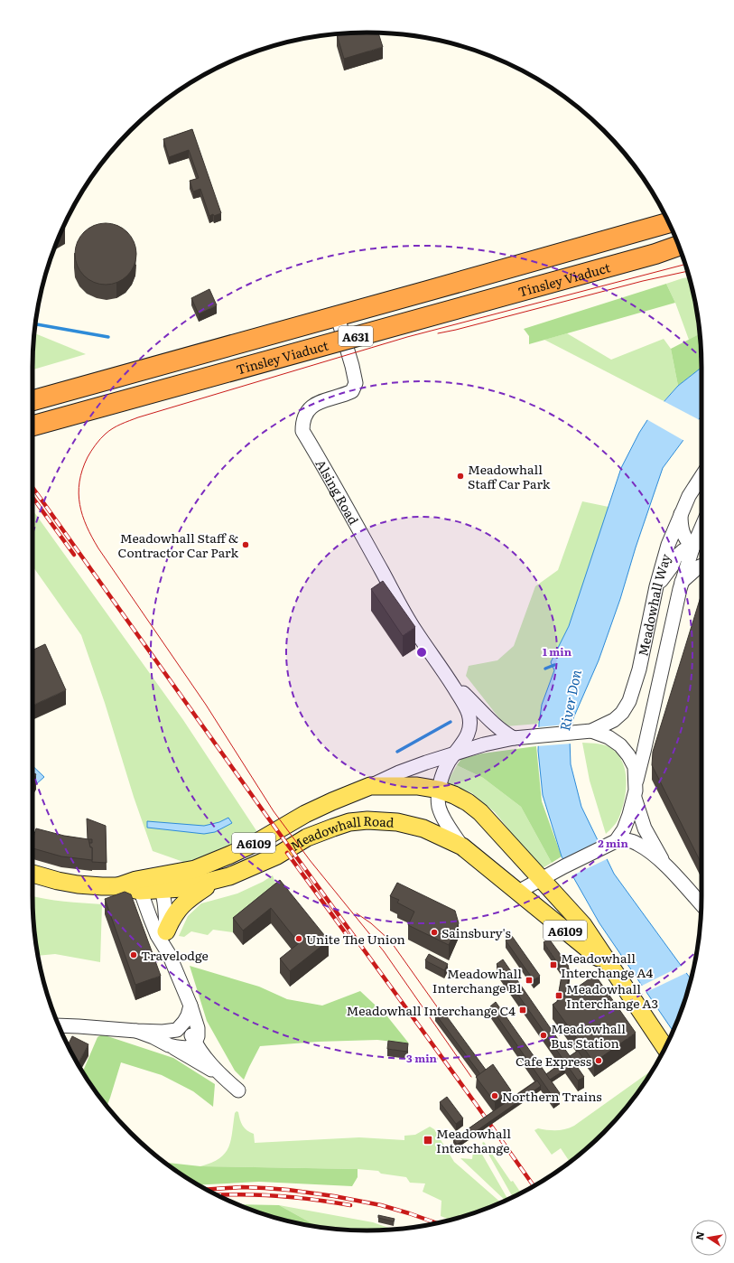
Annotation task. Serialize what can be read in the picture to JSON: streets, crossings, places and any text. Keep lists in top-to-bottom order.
{
  "streets": {
    "highway": ["Tinsley Viaduct", "A631"],
    "main road": ["Meadowhall Road", "A6109"],
    "street": ["Alsing Road", "Meadowhall Way"]
  },
  "crossings": [
    ["Alsing Road", "Meadowhall Way"],
    ["Alsing Road", "Meadowhall Road"],
    ["Meadowhall Way", "Meadowhall Road"]
  ],
  "water": ["River Don"],
  "places": {
    "other": [
      "Meadowhall Staff Car Park",
      "Meadowhall Staff & Contractor Car Park",
      "Sainsbury's",
      "Unite The Union",
      "Travelodge",
      "Meadowhall Bus Station",
      "Cafe Express",
      "Northern Trains"
    ],
    "transit": [
      "Meadowhall Interchange A4",
      "Meadowhall Interchange B1",
      "Meadowhall Interchange A3",
      "Meadowhall Interchange C4",
      "Meadowhall Interchange"
    ]
  },
  "north": "left",
  "rings": ["1 min", "2 min", "3 min"]
}
